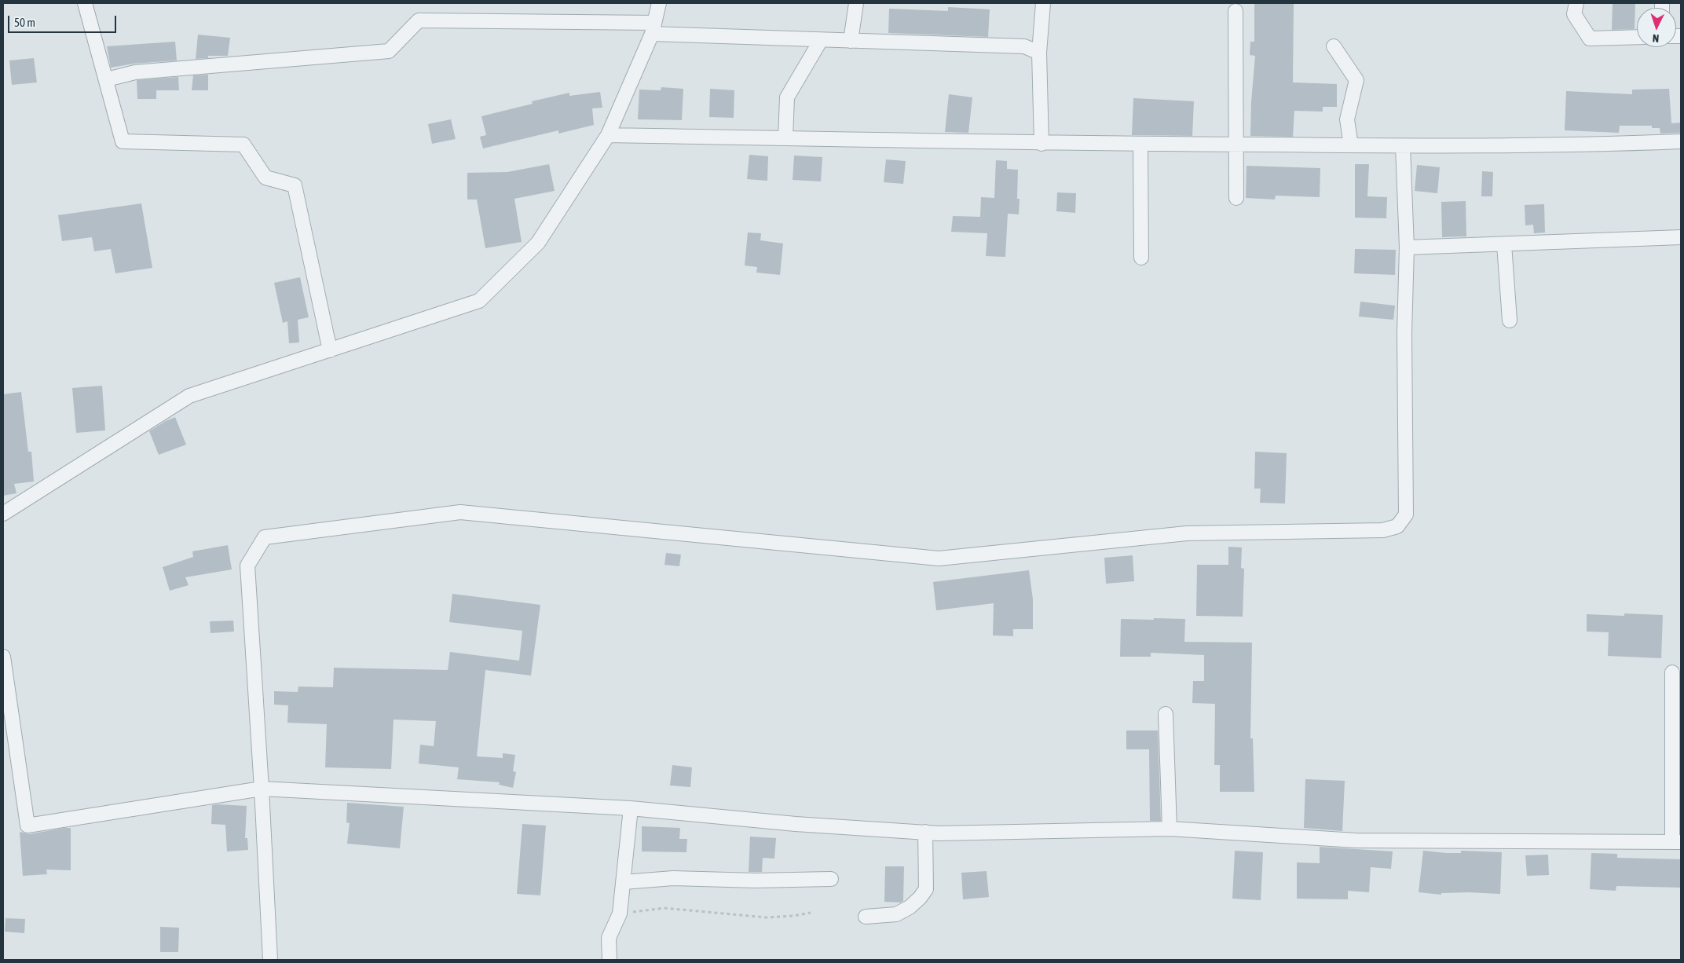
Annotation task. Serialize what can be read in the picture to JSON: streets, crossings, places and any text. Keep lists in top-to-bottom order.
{
  "scale_bar": "50 m",
  "north": "bottom"
}
